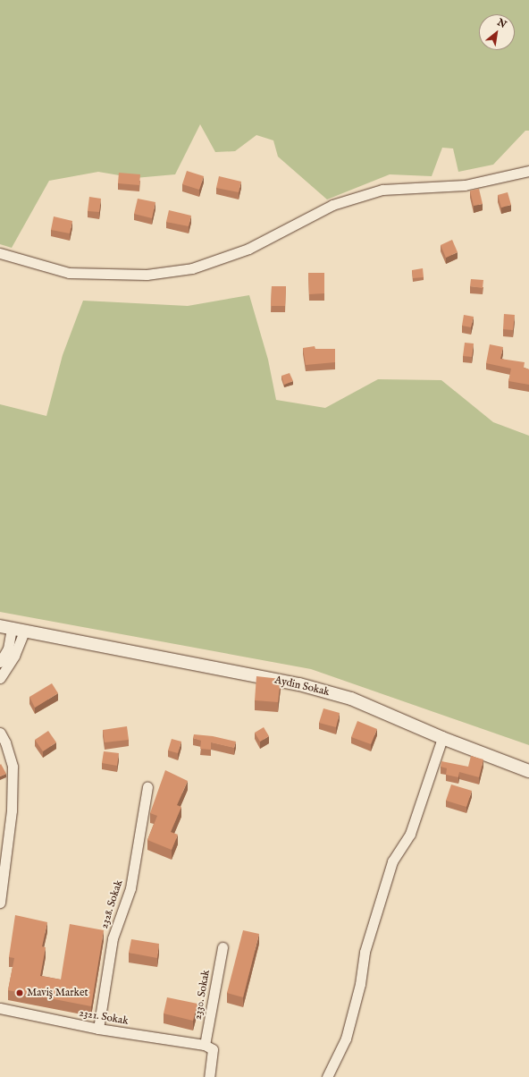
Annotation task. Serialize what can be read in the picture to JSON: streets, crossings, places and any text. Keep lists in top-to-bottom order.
{
  "streets": {
    "street": [
      "Aydin Sokak",
      "2328. Sokak",
      "2330. Sokak",
      "2321. Sokak"
    ]
  },
  "crossings": [
    ["2328. Sokak", "2321. Sokak"],
    ["2330. Sokak", "2321. Sokak"]
  ],
  "places": ["Maviş Market"],
  "north": "top right"
}
